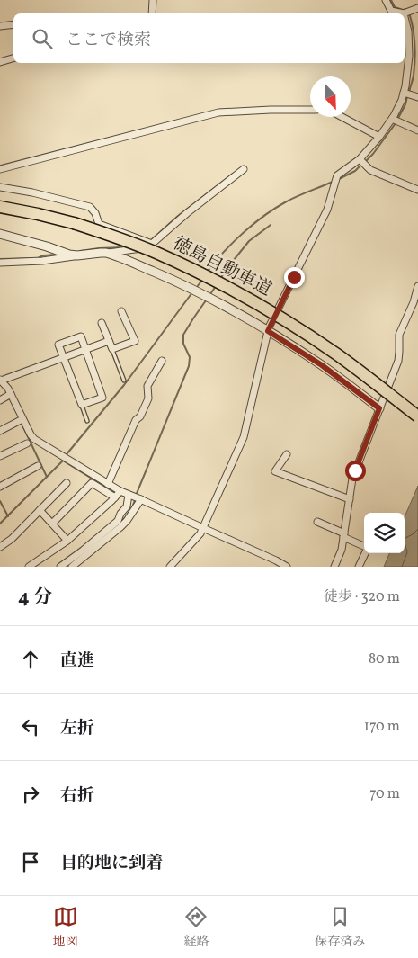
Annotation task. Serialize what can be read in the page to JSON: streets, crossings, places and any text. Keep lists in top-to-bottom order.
{
  "streets": {
    "highway": ["徳島自動車道"]
  },
  "north": "bottom right",
  "page": {
    "search": "ここで検索",
    "heading": ["4 分", "徒歩 · 320 m"],
    "list": [
      ["直進", "80 m"],
      ["左折", "170 m"],
      ["右折", "70 m"],
      "目的地に到着"
    ],
    "nav": ["地図", "経路", "保存済み"]
  }
}
